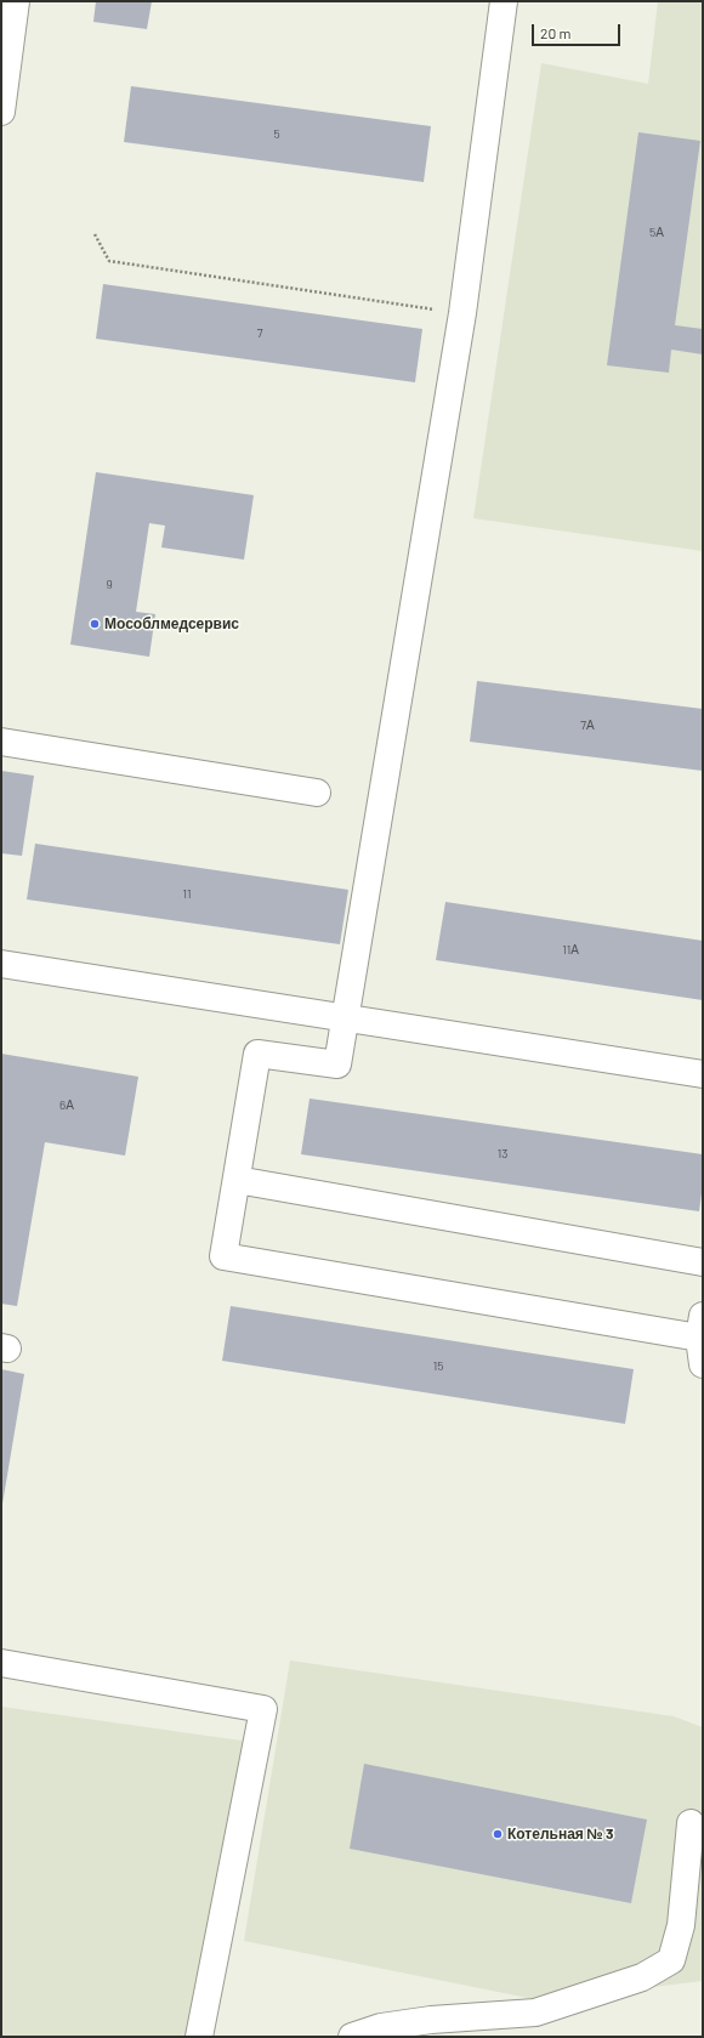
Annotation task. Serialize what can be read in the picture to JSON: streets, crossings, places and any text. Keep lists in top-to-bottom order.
{
  "places": ["Мособлмедсервис", "Котельная № 3"],
  "house_numbers": [
    "5",
    "5А",
    "7",
    "9",
    "7А",
    "11",
    "11А",
    "6А",
    "13",
    "15"
  ],
  "scale_bar": "20 m"
}
